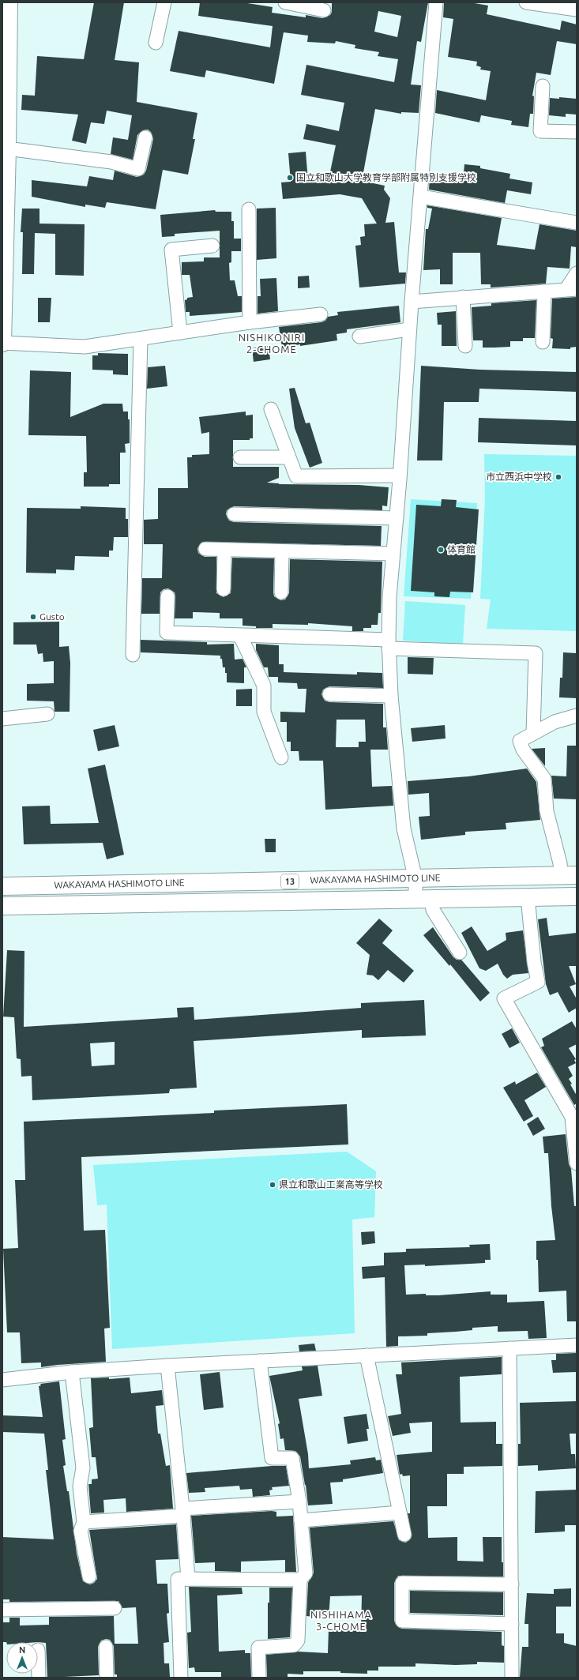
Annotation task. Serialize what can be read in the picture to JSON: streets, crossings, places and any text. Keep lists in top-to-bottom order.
{
  "streets": {
    "main road": ["WAKAYAMA HASHIMOTO LINE", "13"]
  },
  "districts": ["NISHIKONIRI 2-CHOME", "NISHIHAMA 3-CHOME"],
  "places": [
    "国立和歌山大学教育学部附属特別支援学校",
    "市立西浜中学校",
    "体育館",
    "Gusto",
    "県立和歌山工業高等学校"
  ],
  "north": "top"
}
